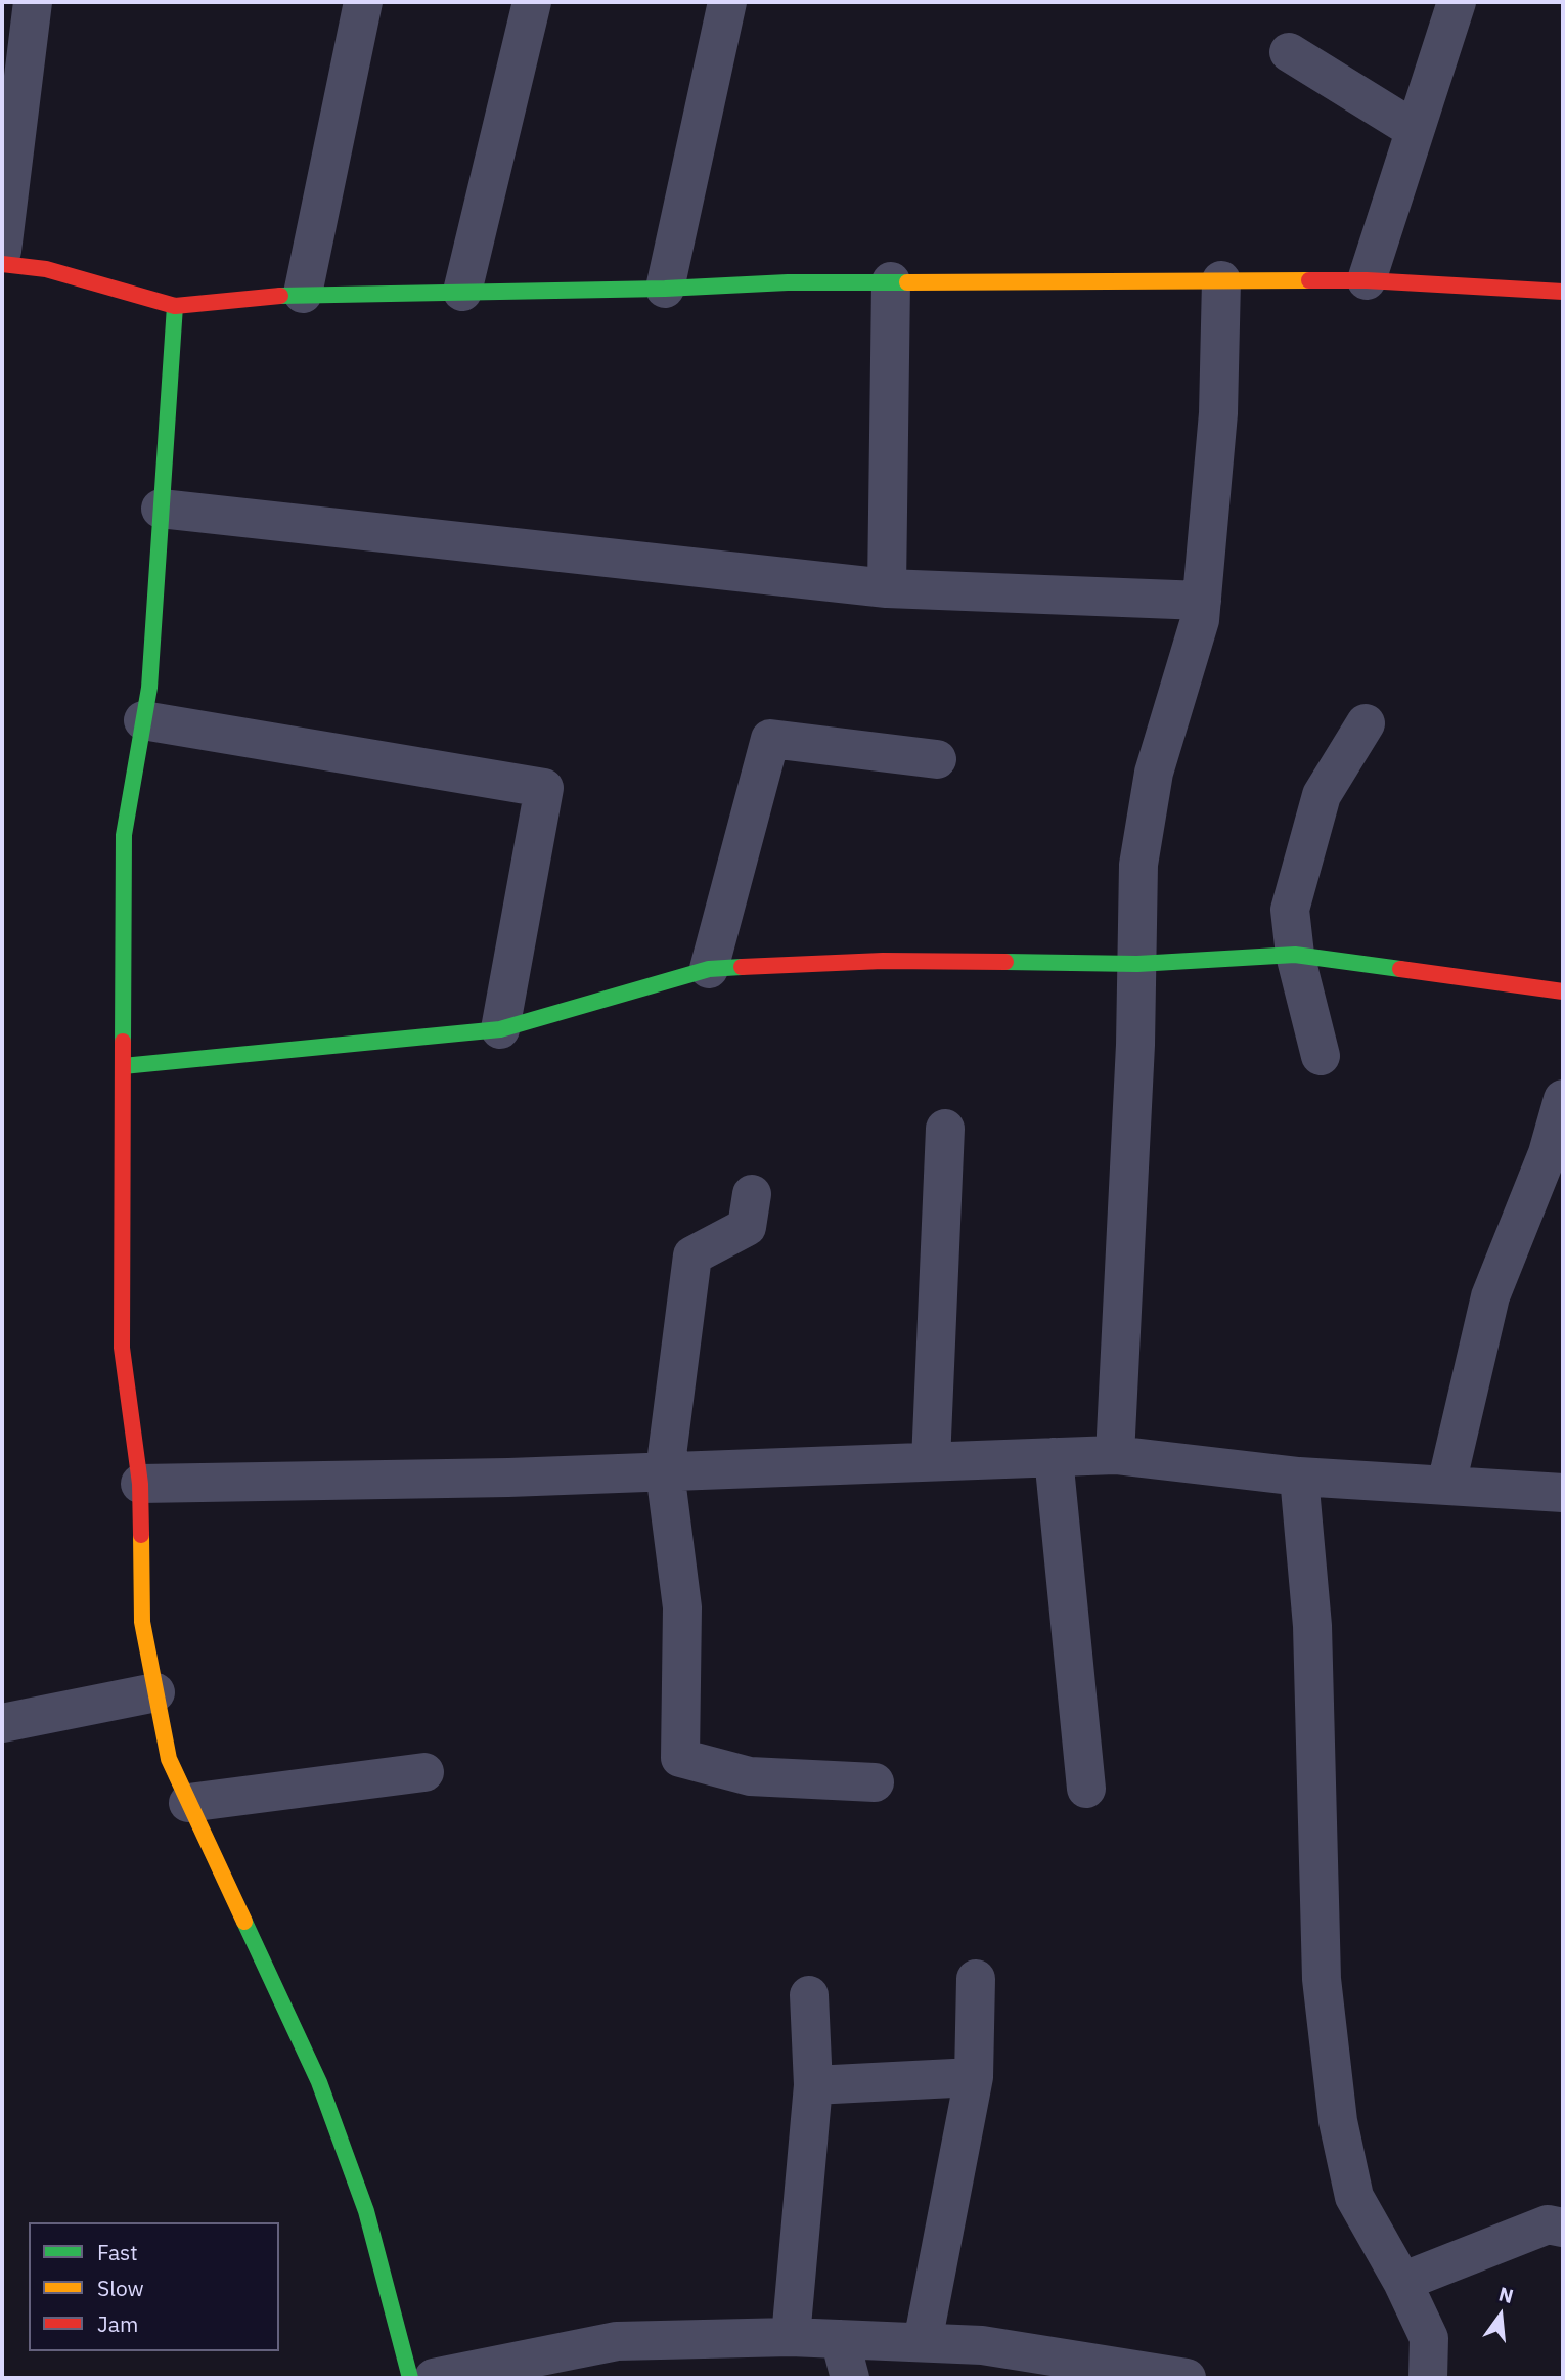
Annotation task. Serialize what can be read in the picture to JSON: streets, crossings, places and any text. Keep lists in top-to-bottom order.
{
  "legend": ["Fast", "Slow", "Jam"],
  "north": "top"
}
